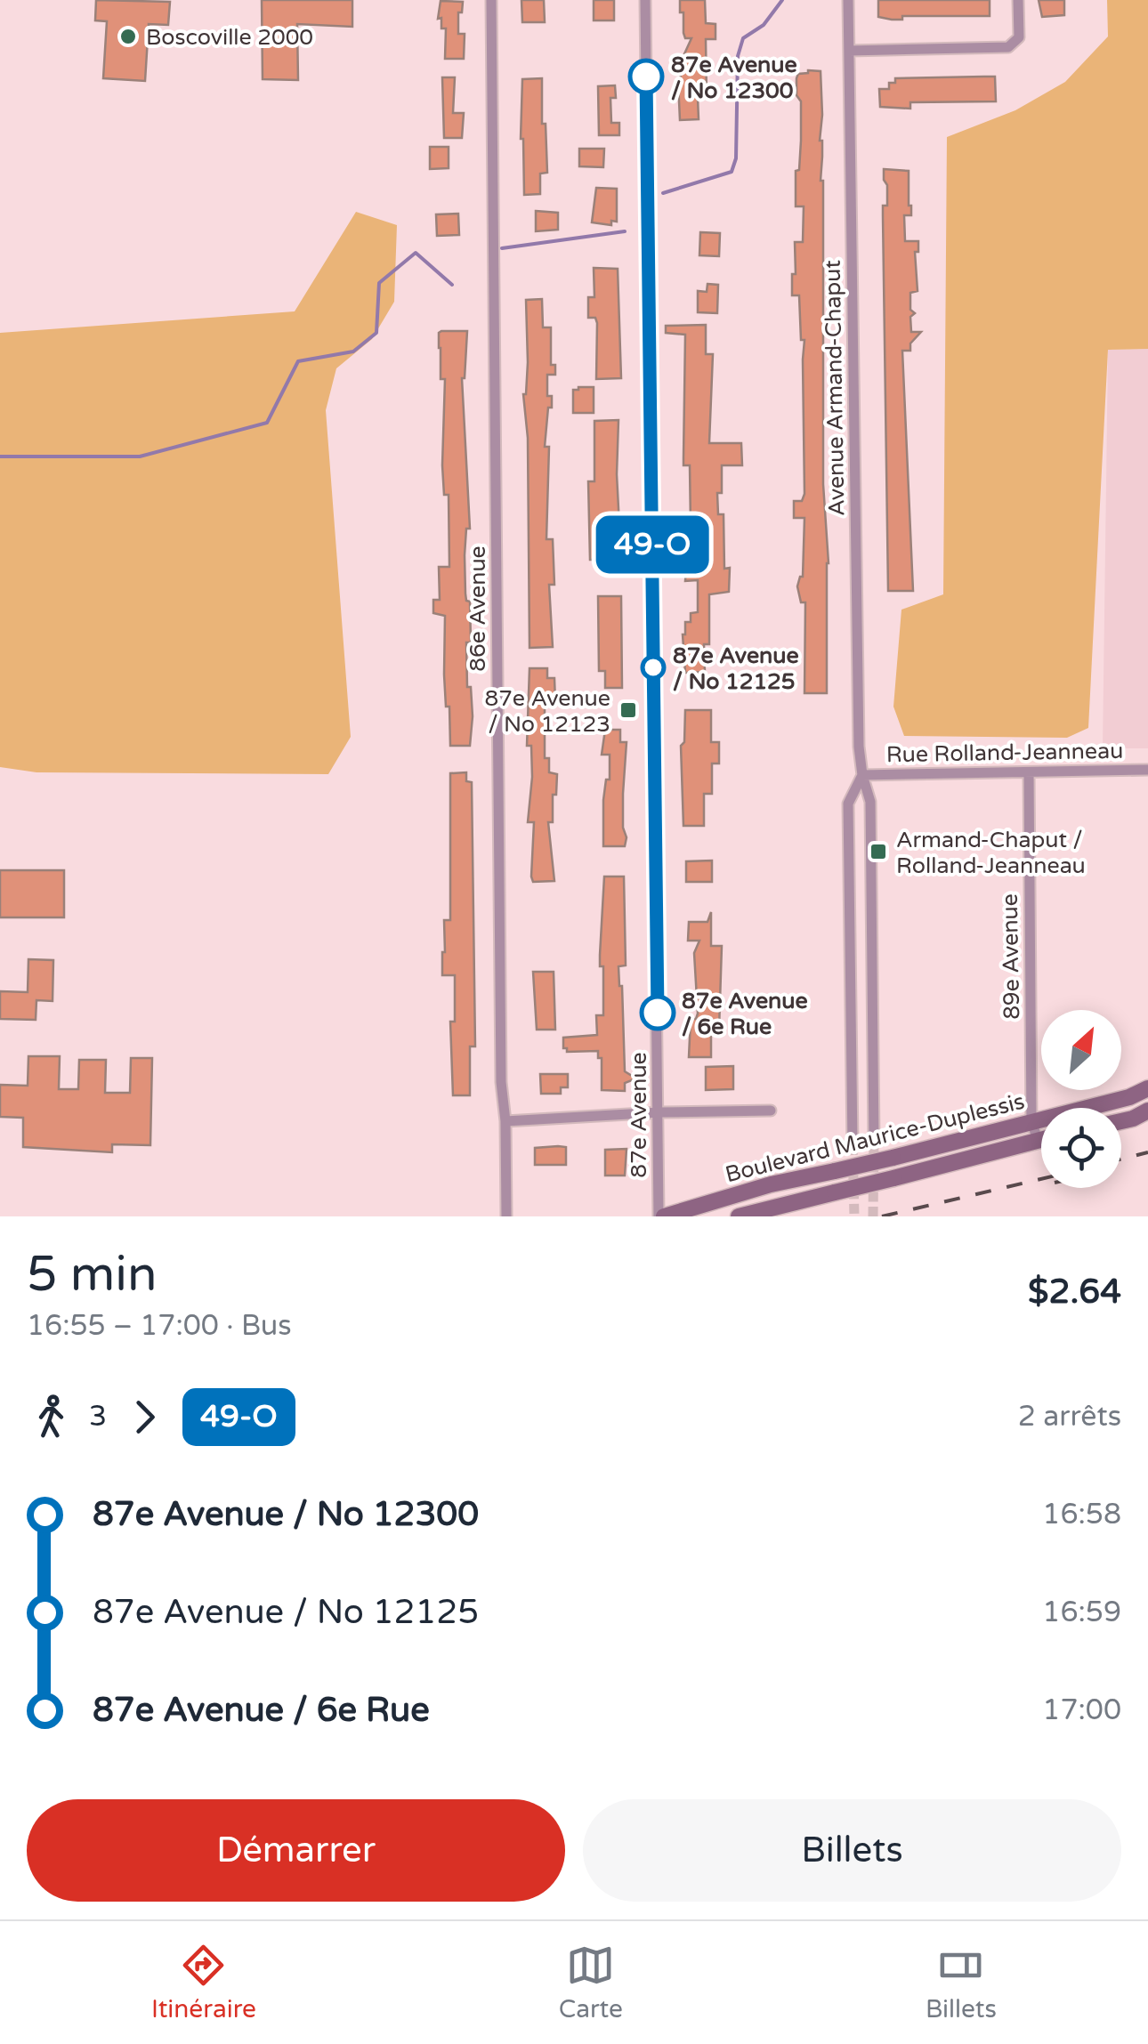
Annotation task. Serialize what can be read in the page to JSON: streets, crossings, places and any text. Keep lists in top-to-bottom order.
{
  "streets": {
    "street": [
      "Avenue Armand-Chaput",
      "86e Avenue",
      "Rue Rolland-Jeanneau",
      "89e Avenue",
      "87e Avenue",
      "Boulevard Maurice-Duplessis"
    ]
  },
  "crossings": [
    ["Avenue Armand-Chaput", "Rue Rolland-Jeanneau"],
    ["Rue Rolland-Jeanneau", "89e Avenue"],
    ["89e Avenue", "Boulevard Maurice-Duplessis"],
    ["87e Avenue", "Boulevard Maurice-Duplessis"]
  ],
  "places": {
    "other": [
      "Boscoville 2000",
      "87e Avenue / No 12300",
      "87e Avenue / No 12125",
      "87e Avenue / 6e Rue"
    ],
    "transit": ["87e Avenue / No 12123", "Armand-Chaput / Rolland-Jeanneau"]
  },
  "lines": ["bus line 49-O"],
  "north": "top right",
  "page": {
    "on_map": "49-O",
    "heading": ["5 min", "16:55 – 17:00 · Bus", "$2.64"],
    "legs": ["3", "49-O", "2 arrêts"],
    "list": [
      {
        "name": "87e Avenue / No 12300",
        "value": "16:58"
      },
      {
        "name": "87e Avenue / No 12125",
        "value": "16:59"
      },
      {
        "name": "87e Avenue / 6e Rue",
        "value": "17:00"
      }
    ],
    "buttons": ["Démarrer", "Billets"],
    "tabs": ["Itinéraire", "Carte", "Billets"]
  }
}
